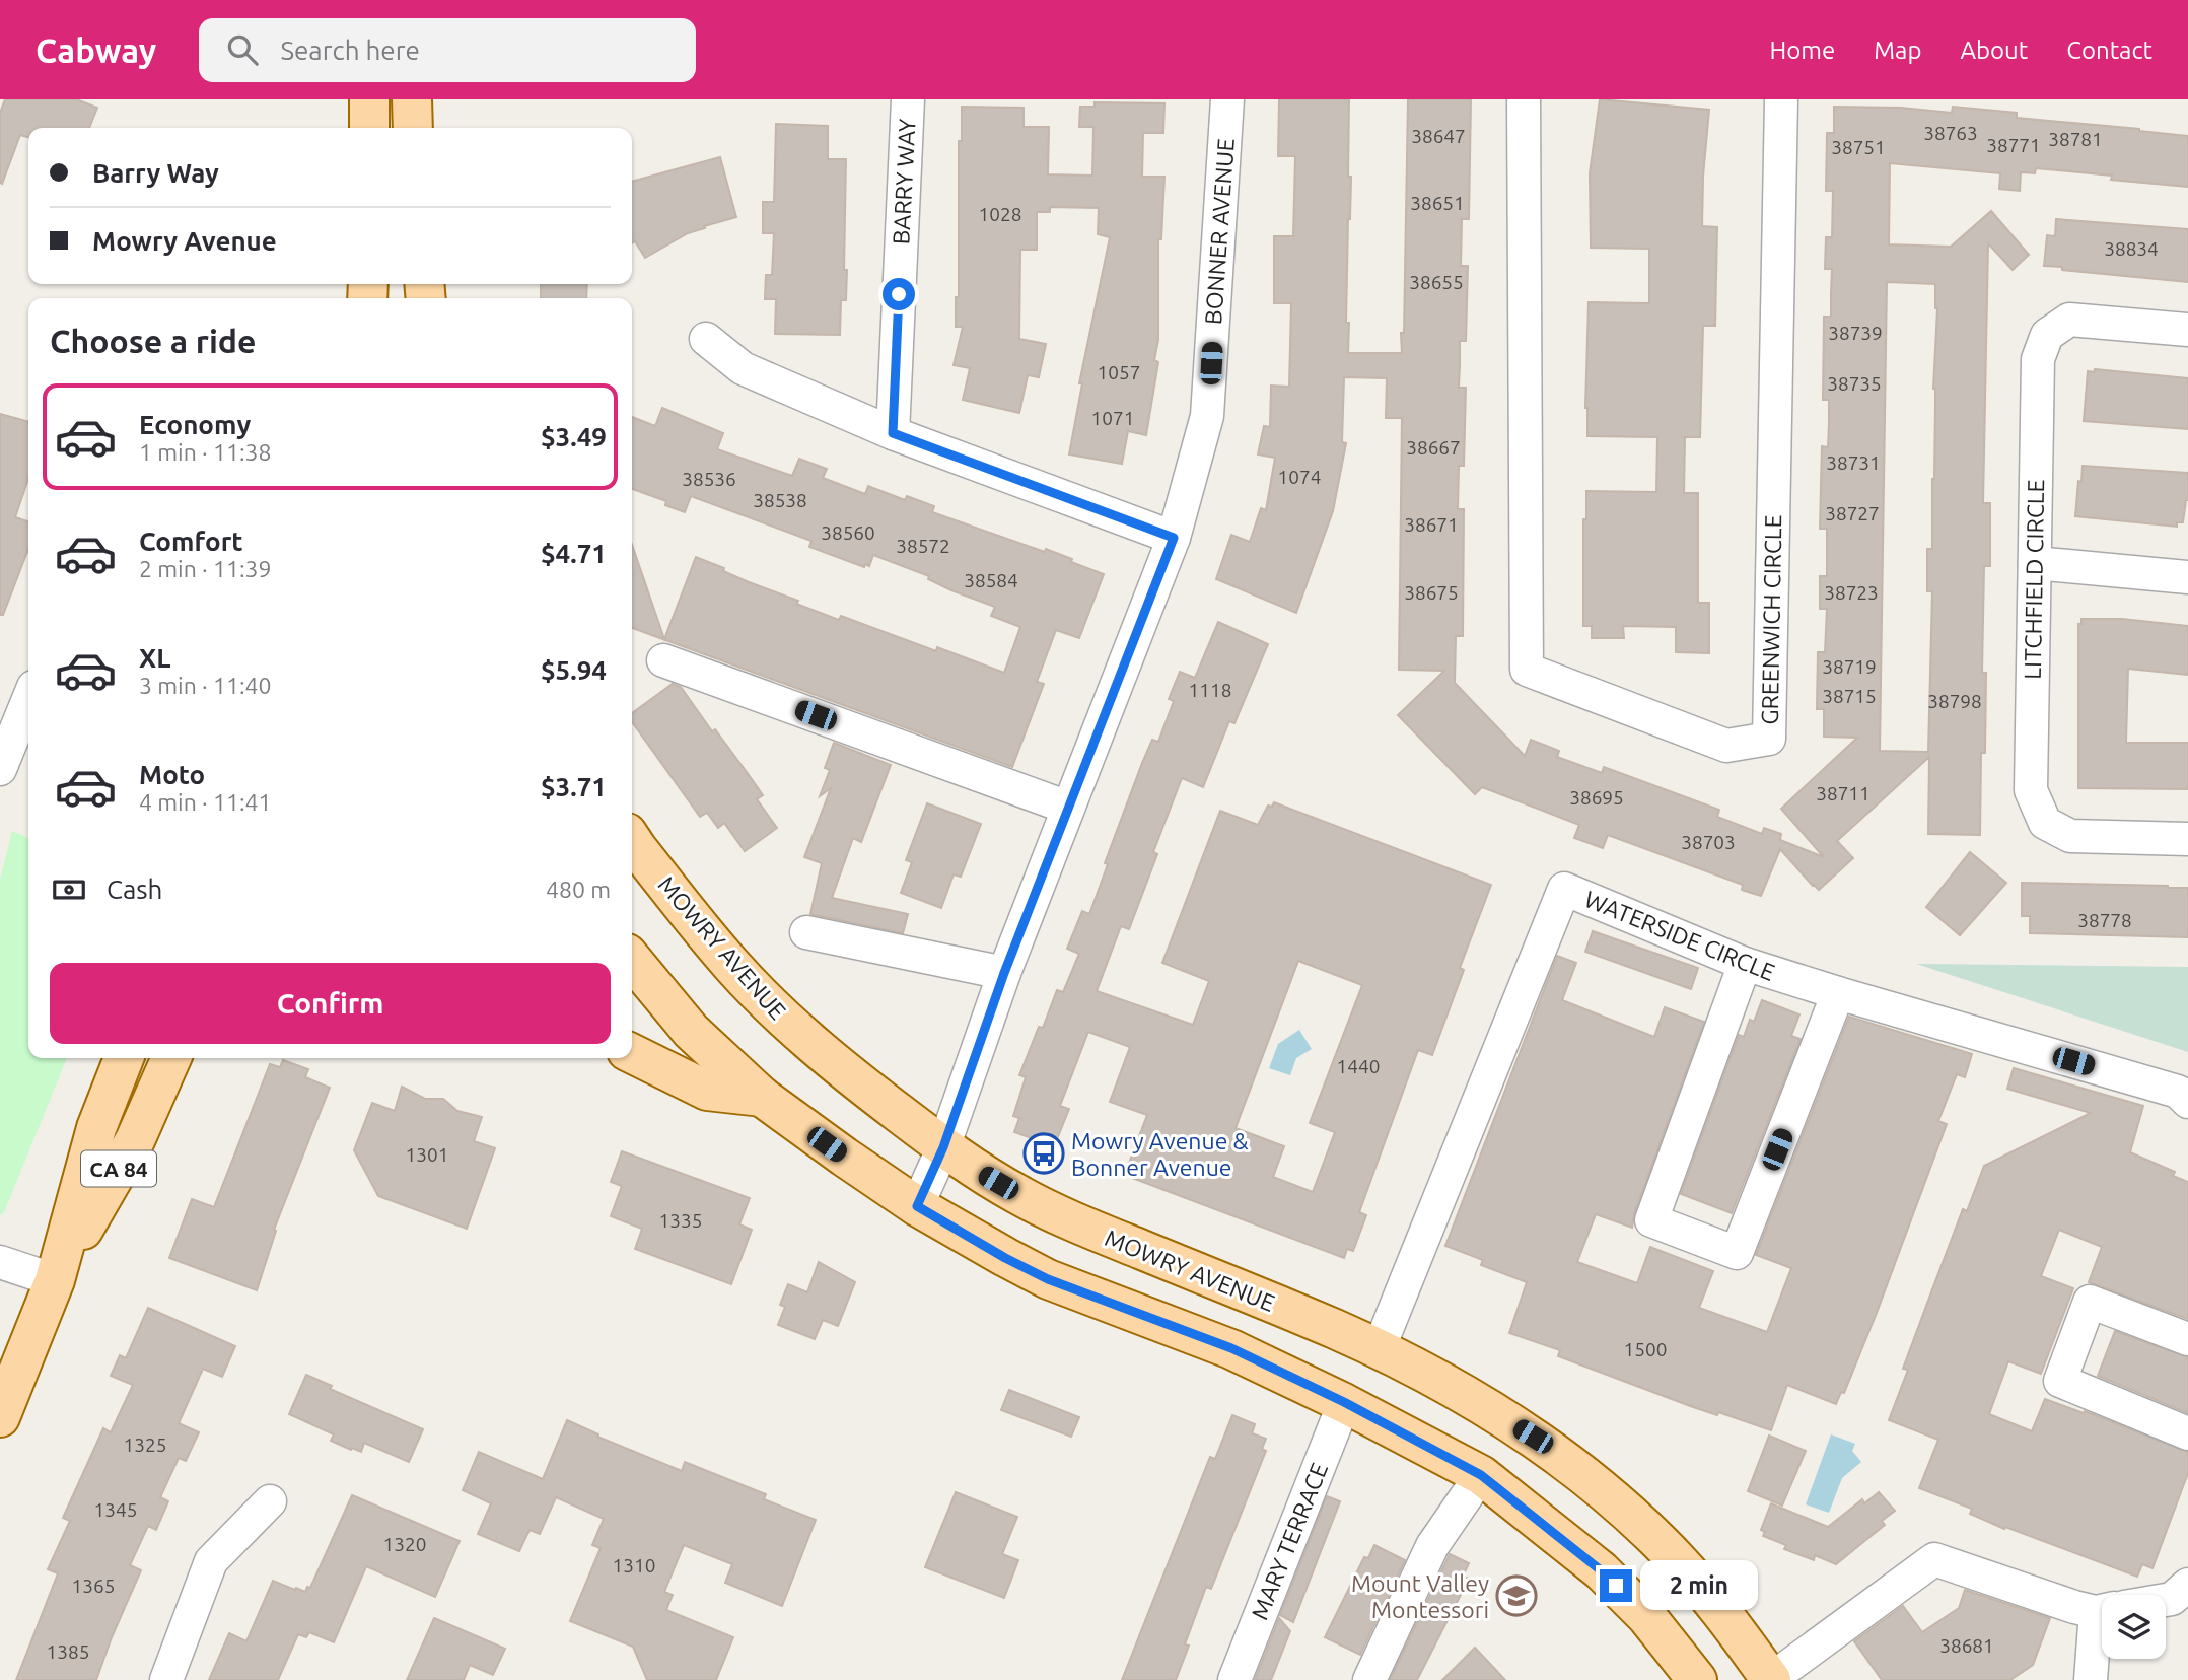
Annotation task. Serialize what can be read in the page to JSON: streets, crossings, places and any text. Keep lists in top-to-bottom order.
{
  "streets": {
    "main road": ["MOWRY AVENUE", "CA 84"],
    "street": [
      "BARRY WAY",
      "BONNER AVENUE",
      "LITCHFIELD CIRCLE",
      "GREENWICH CIRCLE",
      "WATERSIDE CIRCLE",
      "MARY TERRACE"
    ]
  },
  "crossings": [
    ["BONNER AVENUE", "MOWRY AVENUE"],
    ["WATERSIDE CIRCLE", "MOWRY AVENUE"]
  ],
  "places": {
    "bus stop": ["Mowry Avenue & Bonner Avenue"],
    "school or university": ["Mount Valley Montessori"]
  },
  "house_numbers": [
    "38763",
    "38647",
    "38781",
    "38771",
    "38751",
    "38651",
    "1028",
    "38834",
    "38655",
    "38739",
    "1057",
    "38735",
    "1071",
    "38667",
    "38731",
    "1074",
    "38536",
    "38538",
    "38727",
    "38671",
    "38560",
    "38572",
    "38584",
    "38675",
    "38723",
    "38719",
    "1118",
    "38715",
    "38798",
    "38711",
    "38695",
    "38703",
    "38778",
    "1440",
    "1301",
    "1335",
    "1500",
    "1325",
    "1345",
    "1320",
    "1310",
    "1365",
    "38681",
    "1385"
  ],
  "page": {
    "header": "Cabway",
    "search": "Search here",
    "nav": [
      "Home",
      "Map",
      "About",
      "Contact"
    ],
    "banner": ["Barry Way", "Mowry Avenue"],
    "heading": "Choose a ride",
    "list": [
      {
        "name": "Economy",
        "note": "1 min · 11:38",
        "value": "$3.49"
      },
      {
        "name": "Comfort",
        "note": "2 min · 11:39",
        "value": "$4.71"
      },
      {
        "name": "XL",
        "note": "3 min · 11:40",
        "value": "$5.94"
      },
      {
        "name": "Moto",
        "note": "4 min · 11:41",
        "value": "$3.71"
      }
    ],
    "pay": ["Cash", "480 m"],
    "buttons": "Confirm",
    "bubble": "2 min"
  }
}
